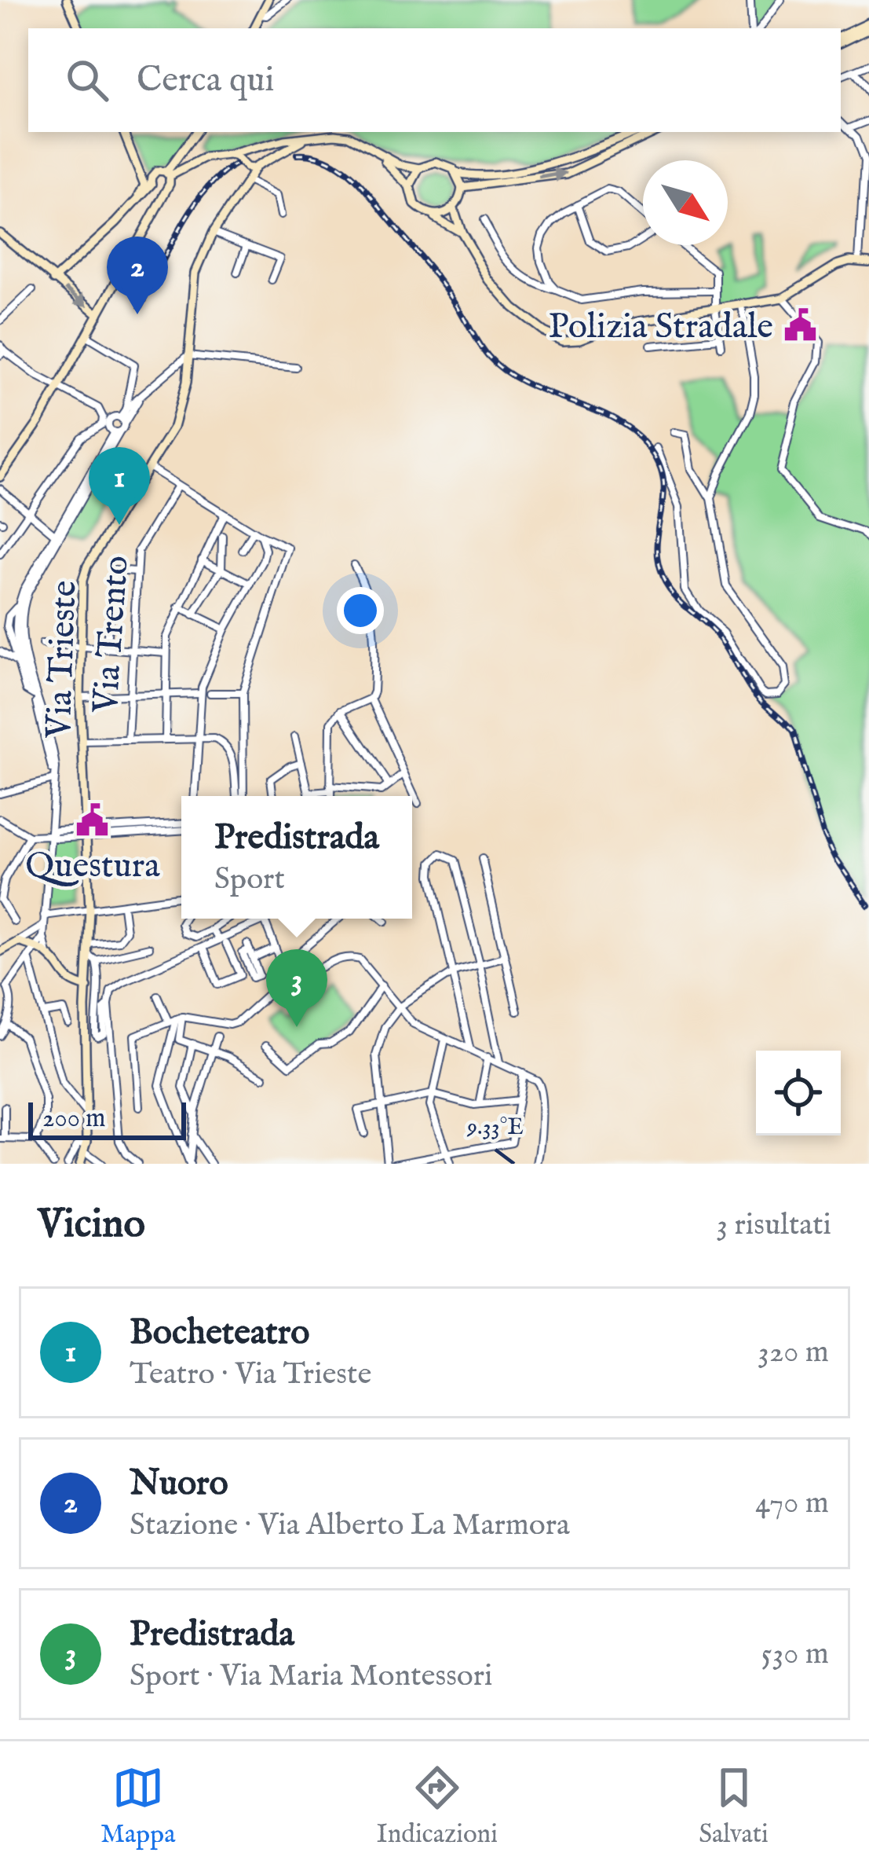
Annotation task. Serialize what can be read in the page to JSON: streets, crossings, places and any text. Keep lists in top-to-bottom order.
{
  "streets": {
    "main road": ["Via Trieste"],
    "street": ["Via Trento"]
  },
  "places": {
    "public building": ["Polizia Stradale", "Questura"]
  },
  "scale_bar": "200 m",
  "north": "bottom right",
  "page": {
    "search": "Cerca qui",
    "pins": ["2", "1", "3"],
    "popup": ["Predistrada", "Sport"],
    "scale": "200 m",
    "heading": ["Vicino", "3 risultati"],
    "list": [
      {
        "mark": "1",
        "name": "Bocheteatro",
        "note": "Teatro · Via Trieste",
        "value": "320 m"
      },
      {
        "mark": "2",
        "name": "Nuoro",
        "note": "Stazione · Via Alberto La Marmora",
        "value": "470 m"
      },
      {
        "mark": "3",
        "name": "Predistrada",
        "note": "Sport · Via Maria Montessori",
        "value": "530 m"
      }
    ],
    "nav": ["Mappa", "Indicazioni", "Salvati"]
  },
  "coordinates": ["9.33°E"]
}
